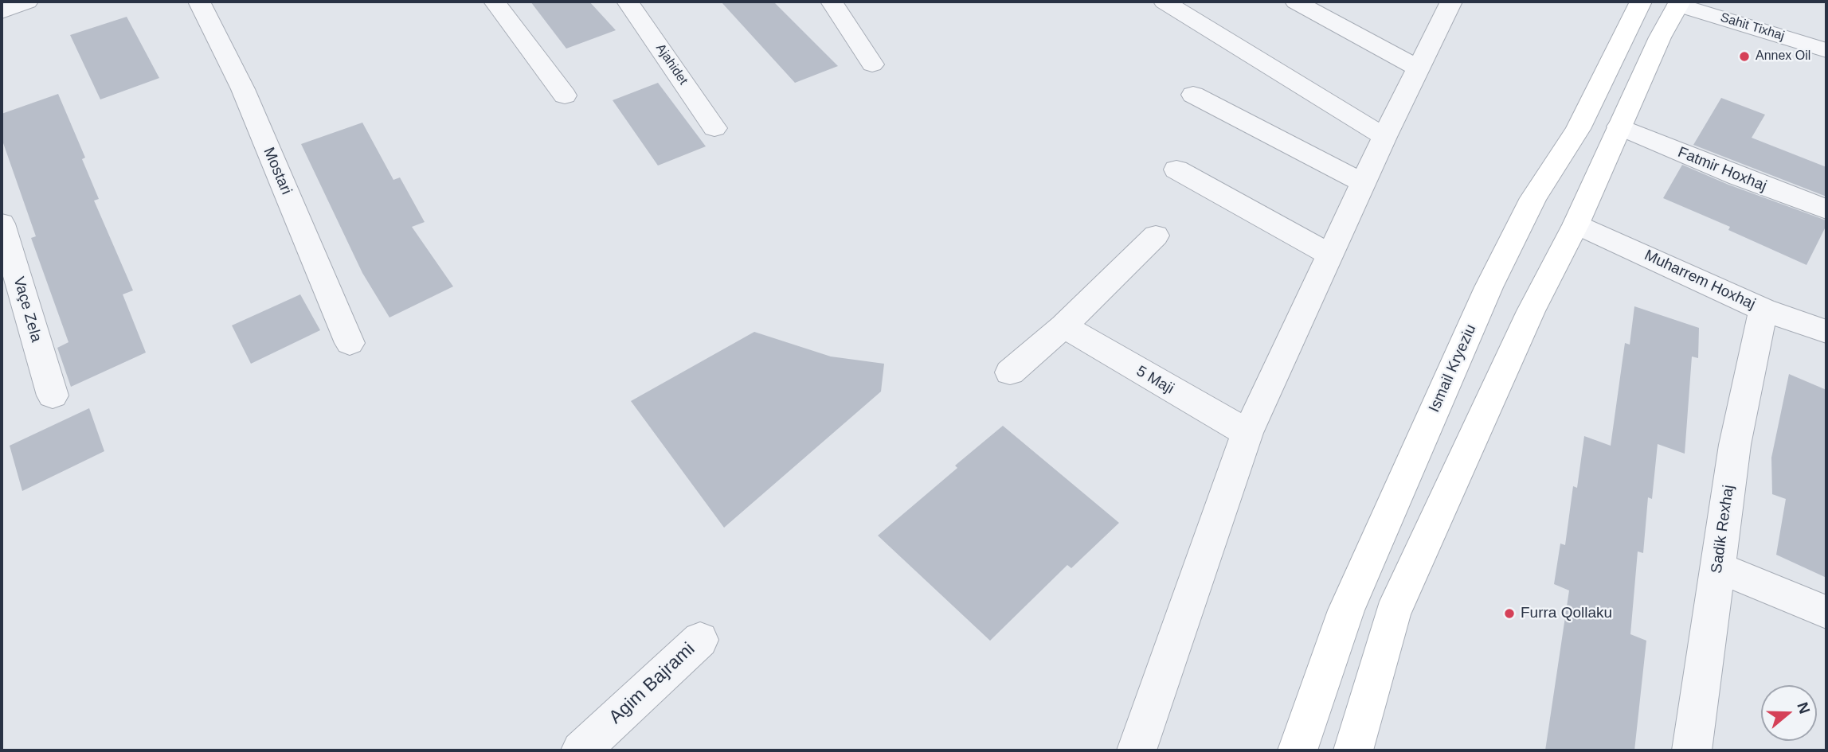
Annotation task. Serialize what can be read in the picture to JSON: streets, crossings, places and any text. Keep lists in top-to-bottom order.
{
  "streets": {
    "main road": ["Ismail Kryeziu"],
    "street": [
      "Sahit Tixhaj",
      "Ajahidet",
      "Fatmir Hoxhaj",
      "Mostari",
      "Muharrem Hoxhaj",
      "Vaçe Zela",
      "5 Maji",
      "Sadik Rexhaj",
      "Agim Bajrami"
    ]
  },
  "crossings": [
    ["Muharrem Hoxhaj", "Sadik Rexhaj"]
  ],
  "places": ["Annex Oil", "Furra Qollaku"],
  "north": "right"
}
